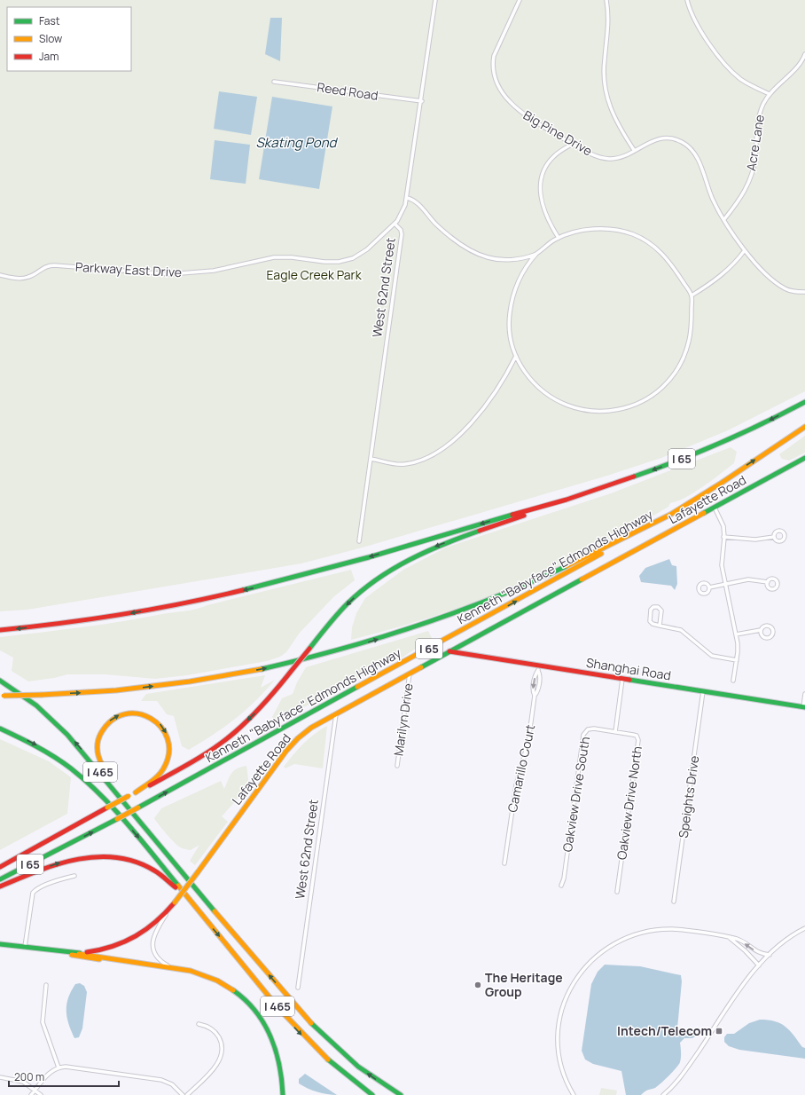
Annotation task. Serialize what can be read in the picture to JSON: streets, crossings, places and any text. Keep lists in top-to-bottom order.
{
  "streets": {
    "main road": [
      "I 65",
      "Lafayette Road",
      "Kenneth \"Babyface\" Edmonds Highway",
      "Shanghai Road",
      "I 465"
    ],
    "street": [
      "Reed Road",
      "Big Pine Drive",
      "Acre Lane",
      "Parkway East Drive",
      "West 62nd Street",
      "Marilyn Drive",
      "Camarillo Court",
      "Oakview Drive South",
      "Speights Drive",
      "Oakview Drive North"
    ]
  },
  "crossings": [
    ["Reed Road", "West 62nd Street"],
    ["Big Pine Drive", "Acre Lane"],
    ["Parkway East Drive", "West 62nd Street"],
    ["West 62nd Street", "Lafayette Road"],
    ["I 65", "Kenneth \"Babyface\" Edmonds Highway"],
    ["Lafayette Road", "Shanghai Road"],
    ["Lafayette Road", "Marilyn Drive"],
    ["Shanghai Road", "Camarillo Court"],
    ["Shanghai Road", "Speights Drive"],
    ["Oakview Drive South", "Oakview Drive North"]
  ],
  "water": ["Skating Pond"],
  "parks": ["Eagle Creek Park"],
  "places": {
    "other": ["The Heritage Group"],
    "transit": ["Intech/Telecom"]
  },
  "legend": ["Fast", "Slow", "Jam"],
  "scale_bar": "200 m"
}
